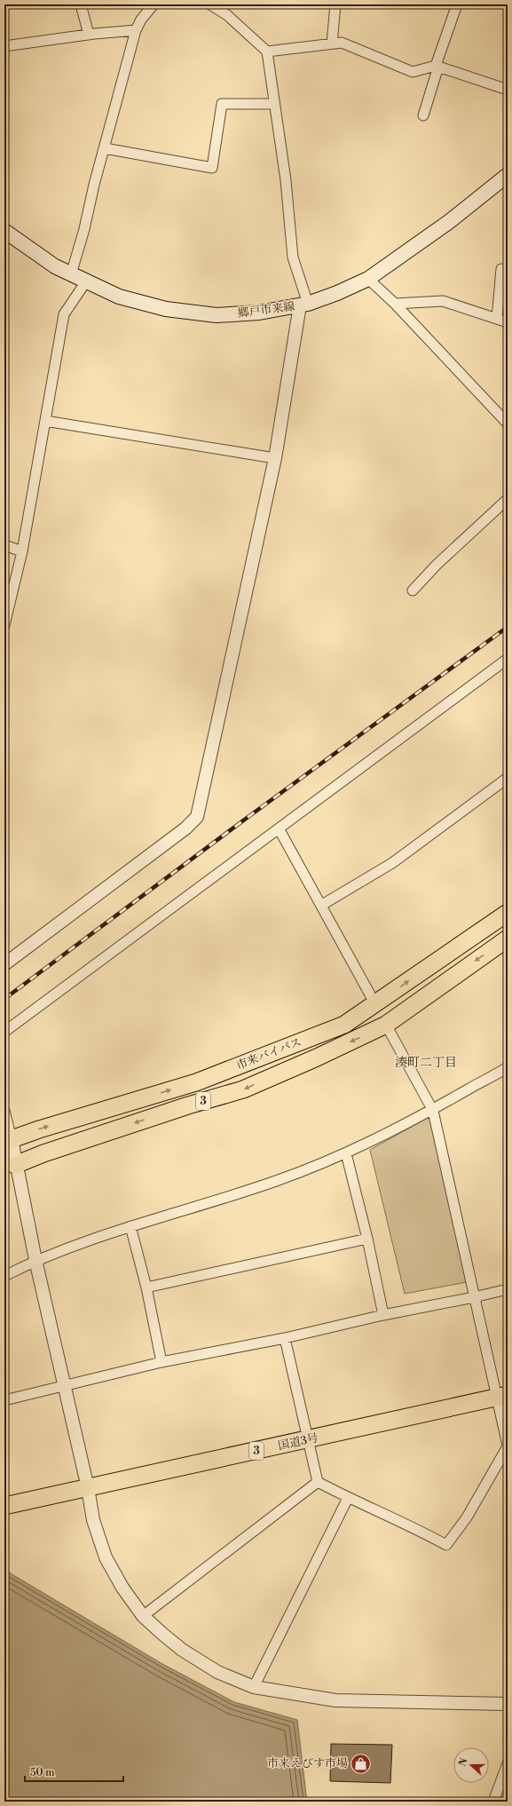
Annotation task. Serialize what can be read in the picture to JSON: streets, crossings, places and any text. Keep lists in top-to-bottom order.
{
  "streets": {
    "highway": ["市来バイパス", "3", "国道3号"],
    "main road": ["郷戸市来線"]
  },
  "districts": ["湊町二丁目"],
  "places": {
    "shop": ["市来えびす市場"]
  },
  "scale_bar": "50 m",
  "north": "left"
}
